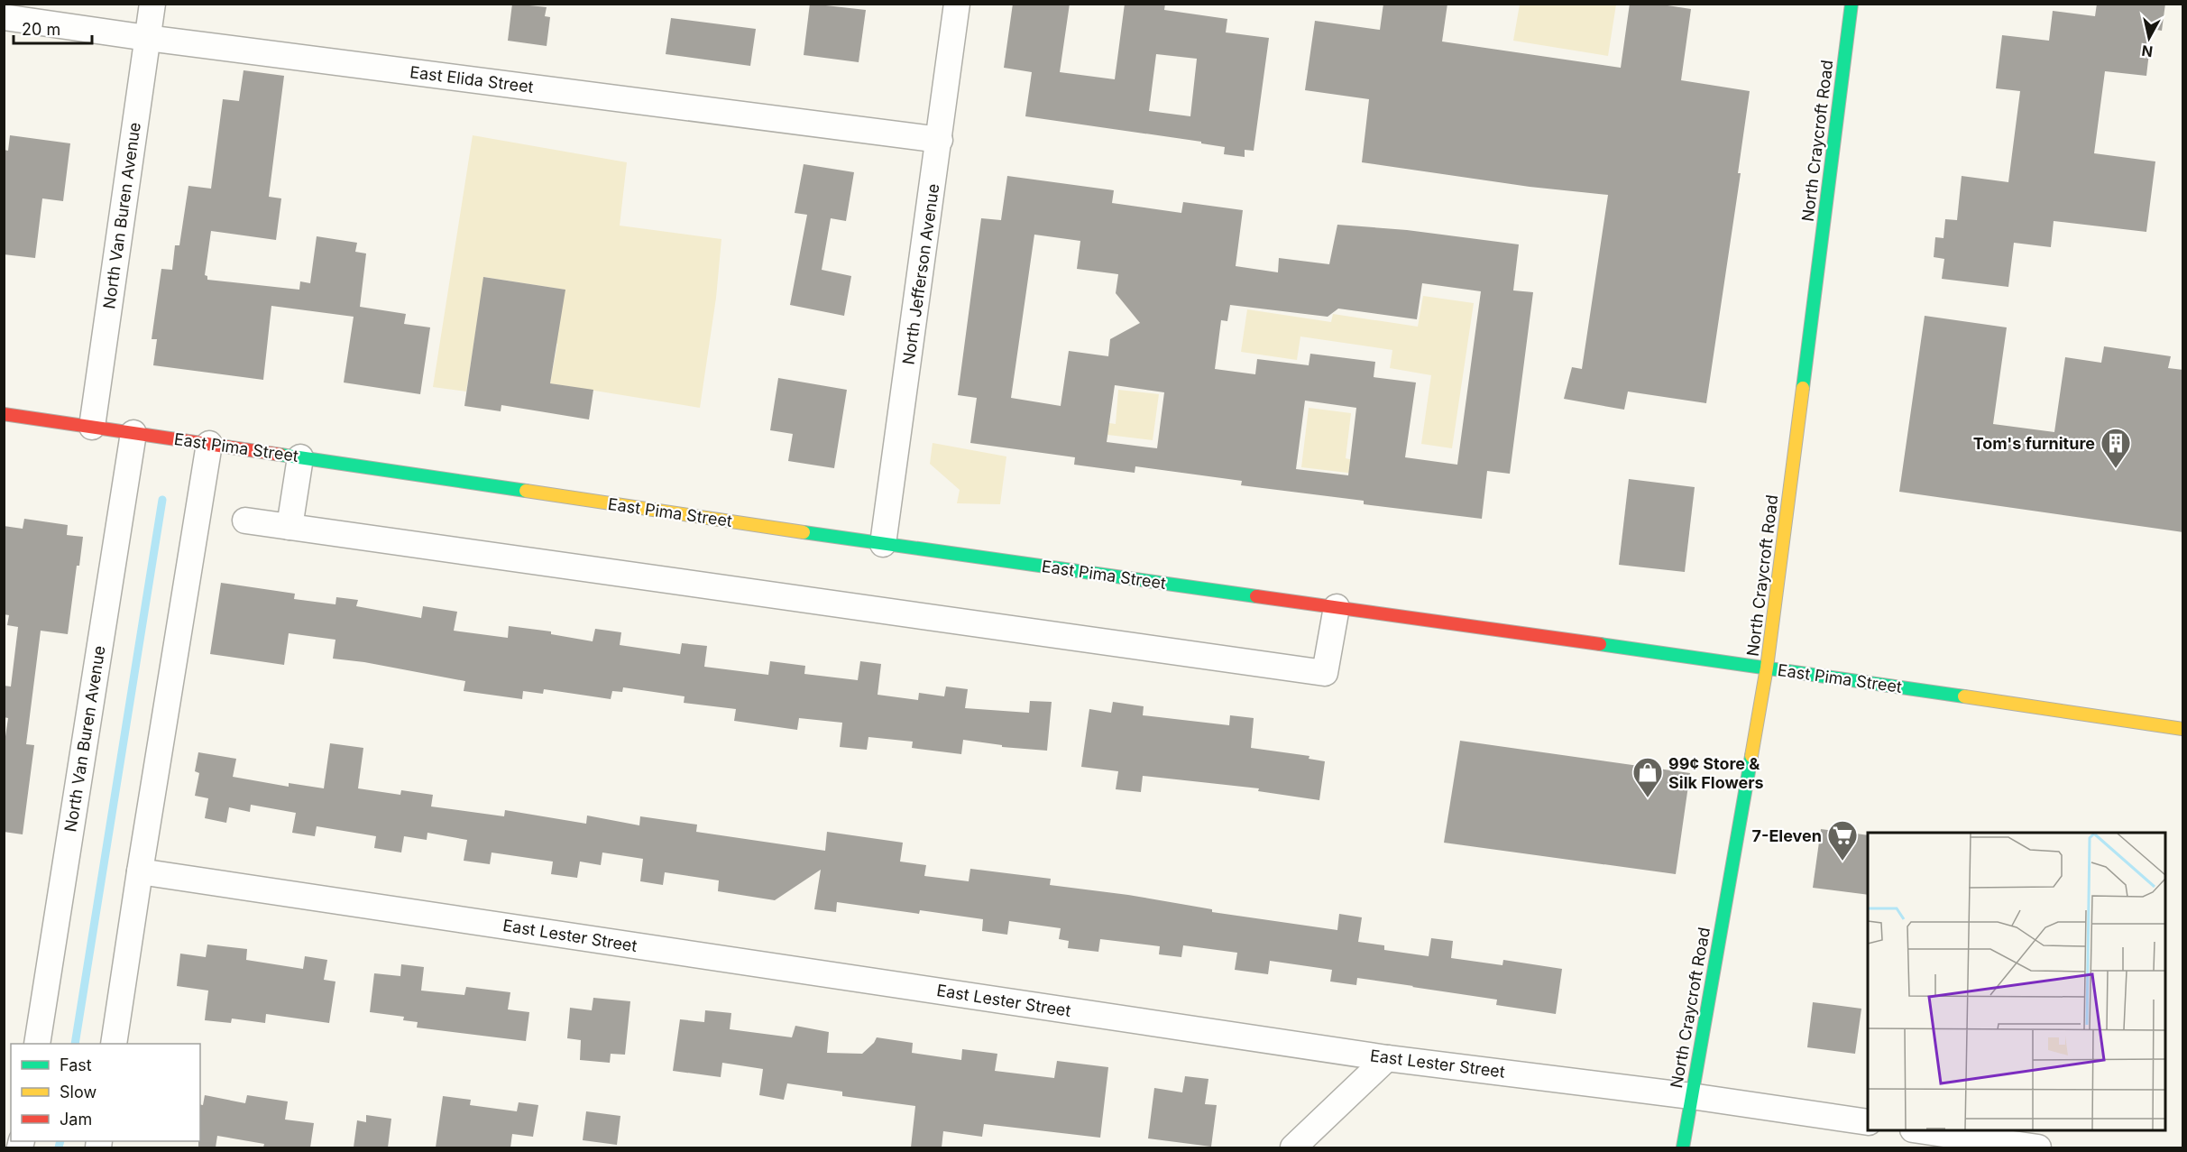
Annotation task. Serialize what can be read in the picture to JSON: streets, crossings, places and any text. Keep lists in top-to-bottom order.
{
  "streets": {
    "street": [
      "East Elida Street",
      "North Craycroft Road",
      "North Van Buren Avenue",
      "North Jefferson Avenue",
      "East Pima Street",
      "East Lester Street"
    ]
  },
  "crossings": [
    ["East Elida Street", "North Van Buren Avenue"],
    ["East Elida Street", "North Jefferson Avenue"],
    ["North Craycroft Road", "East Pima Street"],
    ["North Craycroft Road", "East Lester Street"],
    ["North Van Buren Avenue", "East Pima Street"],
    ["North Jefferson Avenue", "East Pima Street"]
  ],
  "places": {
    "building": ["Tom's furniture"],
    "shop": ["99¢ Store & Silk Flowers"],
    "supermarket": ["7-Eleven"]
  },
  "legend": ["Fast", "Slow", "Jam"],
  "scale_bar": "20 m",
  "north": "bottom"
}
